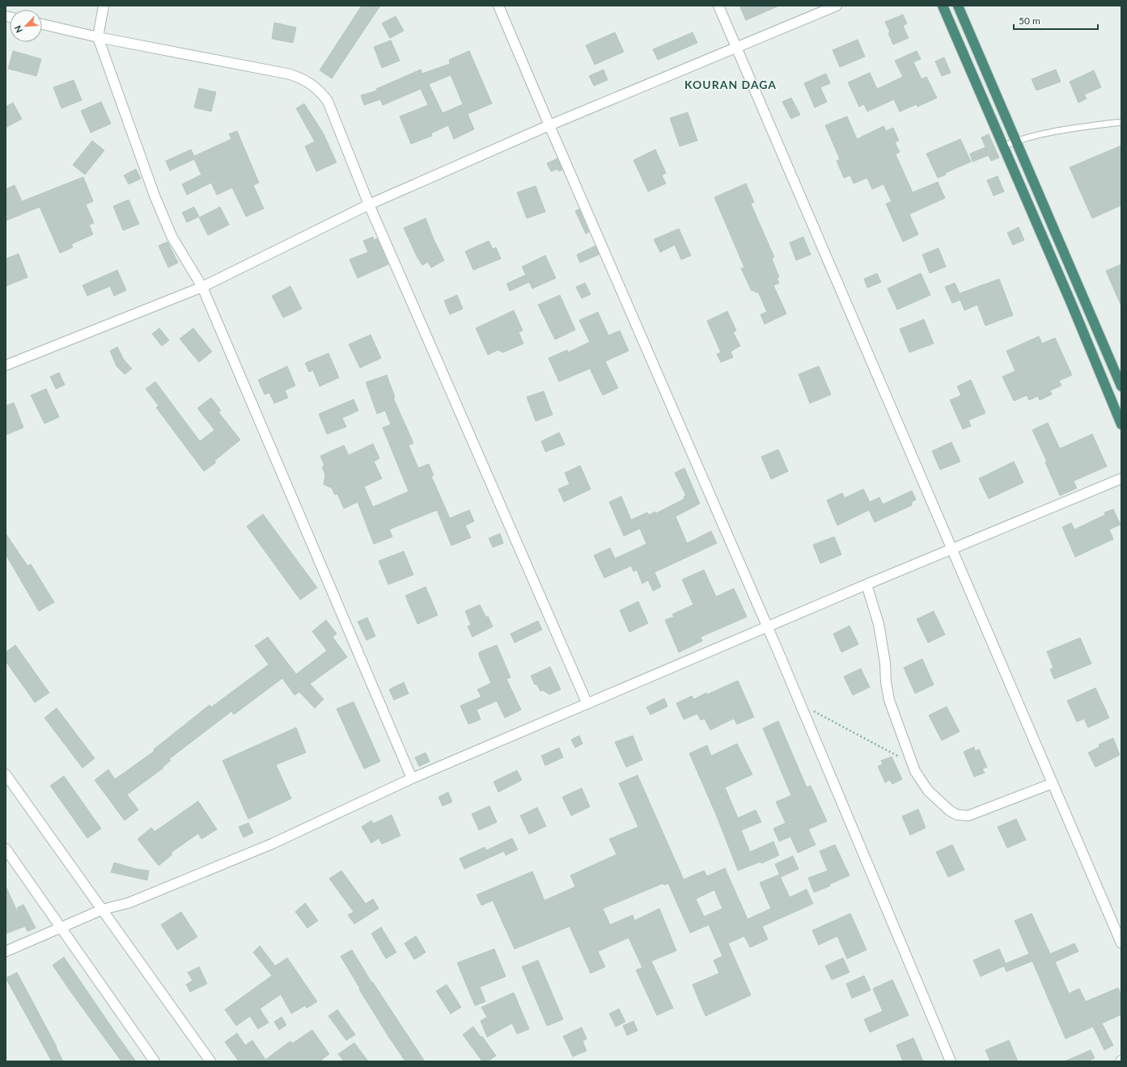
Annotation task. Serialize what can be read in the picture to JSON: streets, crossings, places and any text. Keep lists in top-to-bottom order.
{
  "districts": ["KOURAN DAGA"],
  "scale_bar": "50 m",
  "north": "bottom left"
}
